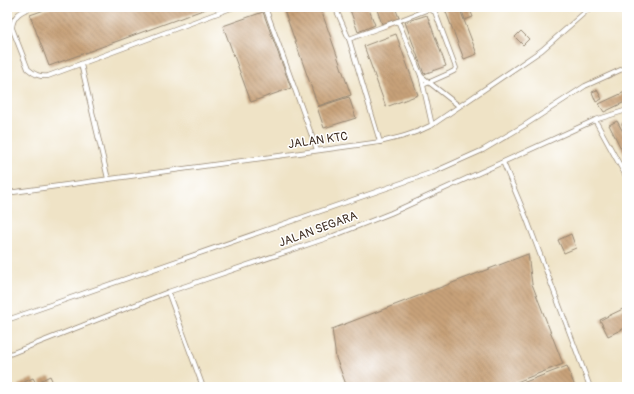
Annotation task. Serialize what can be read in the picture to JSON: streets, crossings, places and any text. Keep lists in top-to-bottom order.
{
  "streets": {
    "lane": ["JALAN KTC", "JALAN SEGARA"]
  }
}
